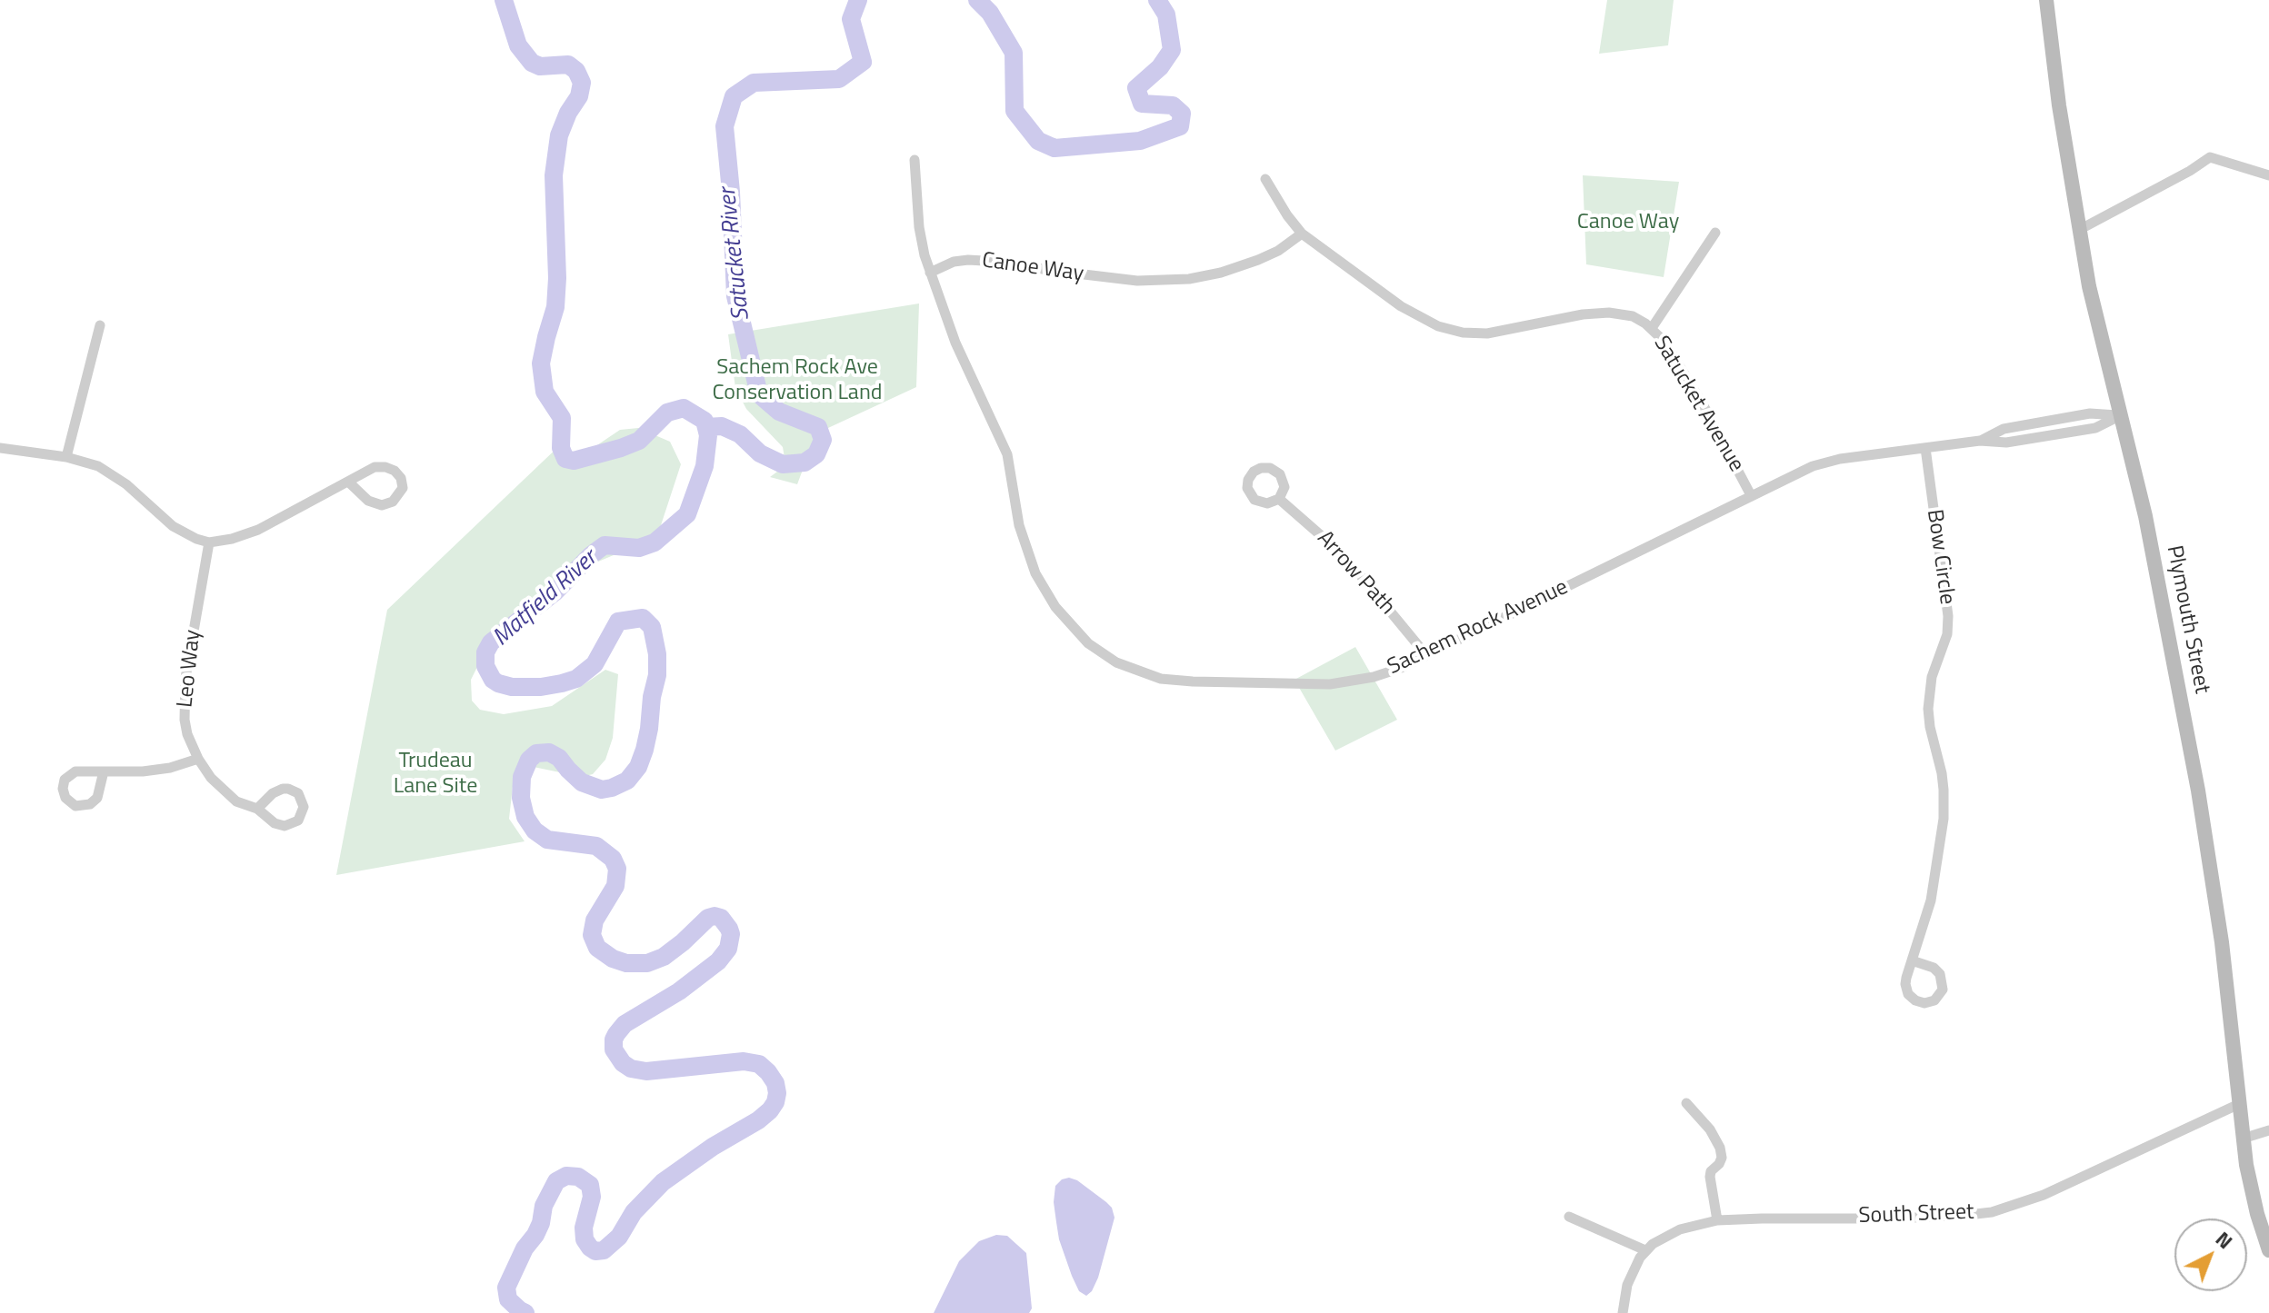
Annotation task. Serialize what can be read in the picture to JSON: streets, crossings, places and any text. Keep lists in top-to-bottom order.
{
  "streets": {
    "main road": ["Plymouth Street"],
    "street": [
      "Canoe Way",
      "Satucket Avenue",
      "Bow Circle",
      "Arrow Path",
      "Sachem Rock Avenue",
      "Leo Way",
      "South Street"
    ]
  },
  "crossings": [
    ["Canoe Way", "Satucket Avenue"],
    ["Canoe Way", "Sachem Rock Avenue"],
    ["Satucket Avenue", "Sachem Rock Avenue"],
    ["Bow Circle", "Sachem Rock Avenue"],
    ["Arrow Path", "Sachem Rock Avenue"],
    ["Plymouth Street", "Sachem Rock Avenue"],
    ["Plymouth Street", "South Street"]
  ],
  "water": ["Satucket River", "Matfield River"],
  "parks": ["Canoe Way", "Sachem Rock Ave Conservation Land", "Trudeau Lane Site"],
  "north": "top right"
}
